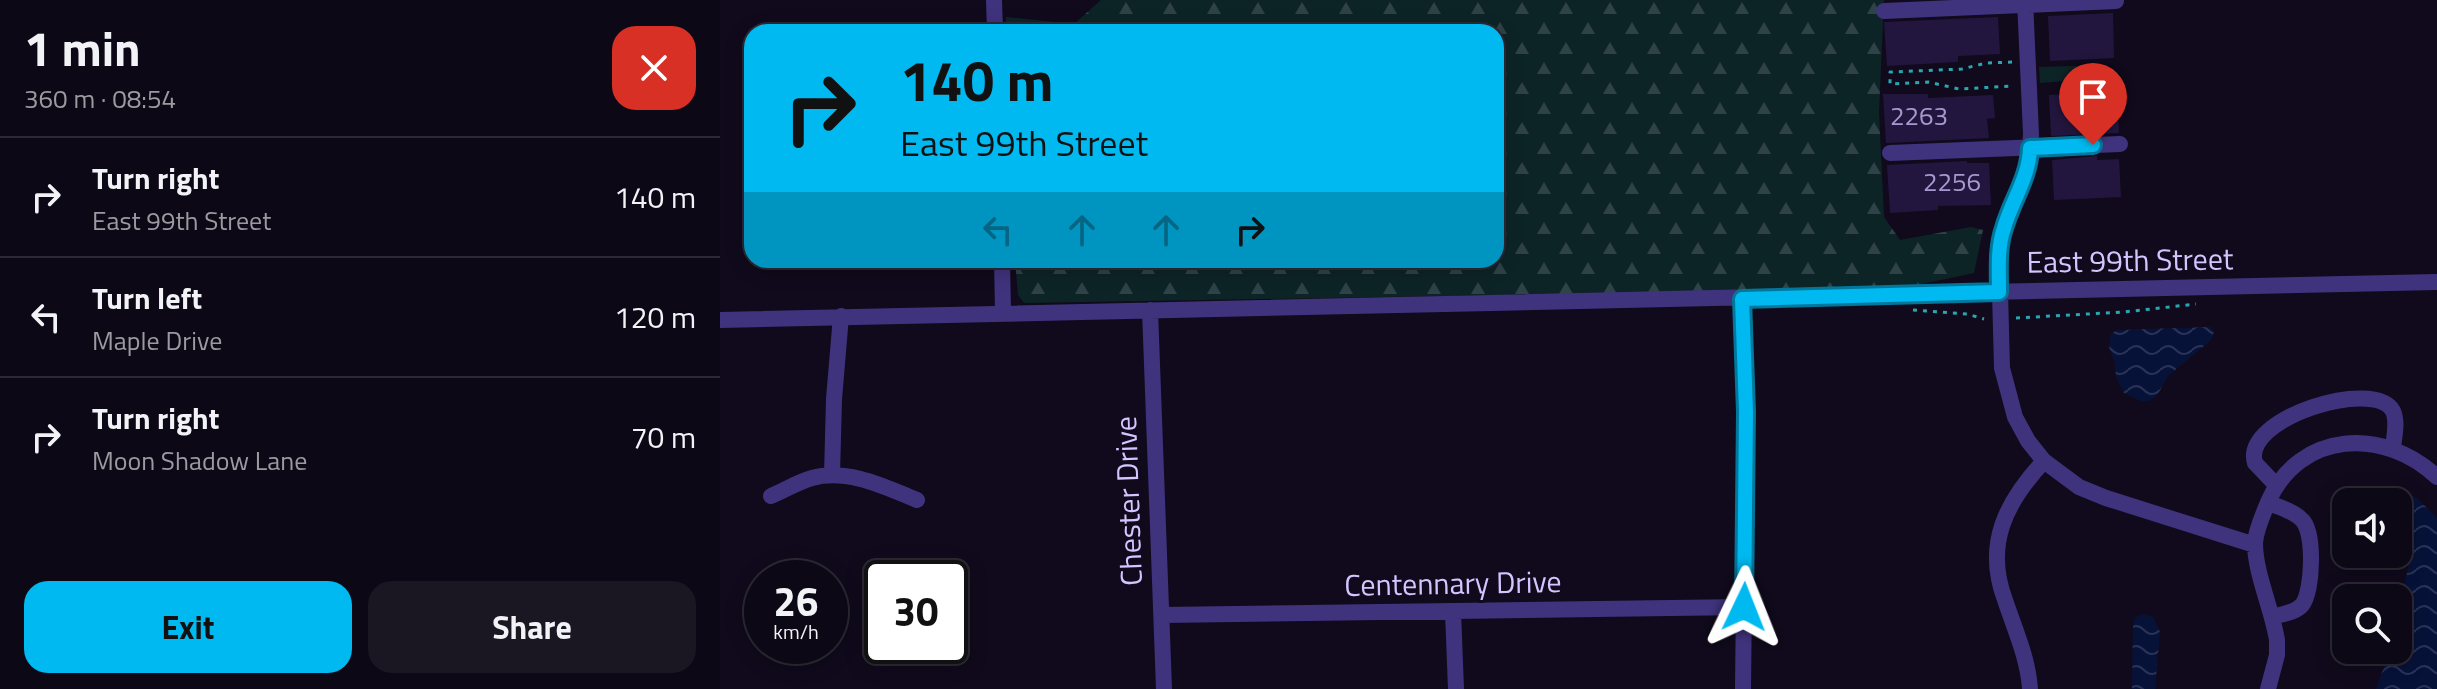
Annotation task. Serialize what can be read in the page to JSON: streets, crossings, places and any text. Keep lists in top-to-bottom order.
{
  "streets": {
    "street": ["East 99th Street", "Chester Drive", "Centennary Drive"]
  },
  "crossings": [
    ["East 99th Street", "Chester Drive"],
    ["Chester Drive", "Centennary Drive"]
  ],
  "house_numbers": ["2263", "2256"],
  "page": {
    "heading": ["1 min", "360 m · 08:54"],
    "turn": ["140 m", "East 99th Street"],
    "list": [
      {
        "name": "Turn right",
        "note": "East 99th Street",
        "value": "140 m"
      },
      {
        "name": "Turn left",
        "note": "Maple Drive",
        "value": "120 m"
      },
      {
        "name": "Turn right",
        "note": "Moon Shadow Lane",
        "value": "70 m"
      }
    ],
    "speed": "26 km/h",
    "limit": "30",
    "buttons": ["Exit", "Share"]
  }
}
